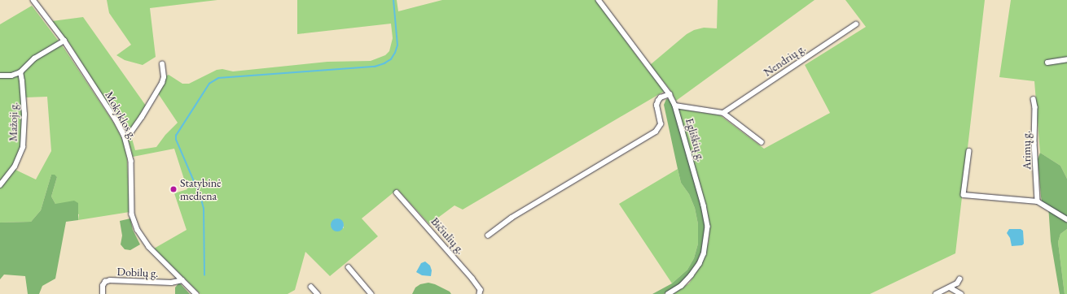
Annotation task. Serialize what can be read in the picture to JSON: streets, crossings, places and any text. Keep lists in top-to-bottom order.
{
  "streets": {
    "street": [
      "Nendrių g.",
      "Mokyklos g.",
      "Mažoji g.",
      "Egliškių g.",
      "Arimų g.",
      "Bičiulių g.",
      "Dobilų g."
    ]
  },
  "crossings": [
    ["Mokyklos g.", "Dobilų g."]
  ],
  "places": ["Statybinė mediena"]
}
